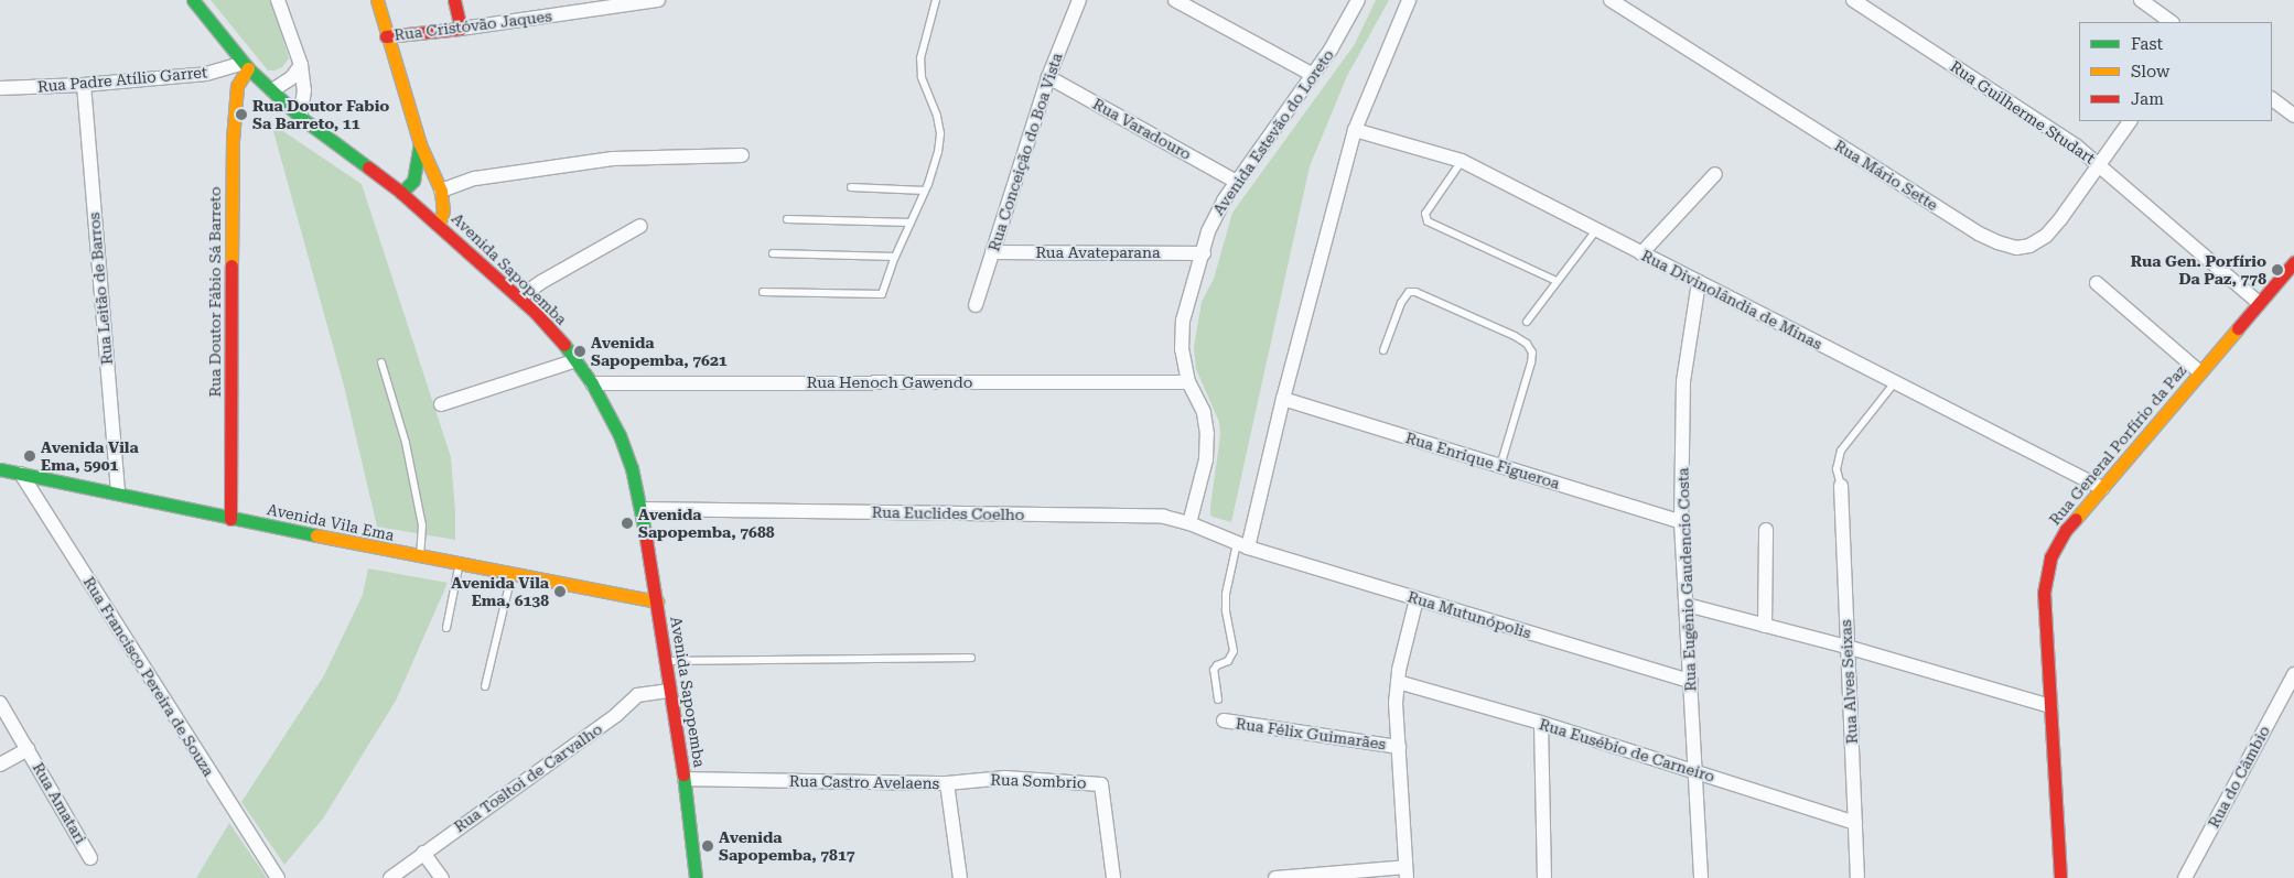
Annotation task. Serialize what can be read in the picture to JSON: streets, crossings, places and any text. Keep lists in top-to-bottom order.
{
  "streets": {
    "main road": [
      "Rua Cristóvão Jaques",
      "Avenida Sapopemba",
      "Rua Doutor Fábio Sá Barreto",
      "Rua General Porfírio da Paz",
      "Avenida Vila Ema"
    ],
    "street": [
      "Rua Padre Atílio Garret",
      "Rua Guilherme Studart",
      "Rua Varadouro",
      "Avenida Estevão do Loreto",
      "Rua Conceição do Boa Vista",
      "Rua Mário Sette",
      "Rua Avateparana",
      "Rua Leitão de Barros",
      "Rua Divinolândia de Minas",
      "Rua Henoch Gawendo",
      "Rua Enrique Figueroa",
      "Rua Euclides Coelho",
      "Rua Eugênio Gaudencio Costa",
      "Rua Mutunópolis",
      "Rua Francisco Pereira de Souza",
      "Rua Alves Seixas",
      "Rua Félix Guimarães",
      "Rua Eusébio de Carneiro",
      "Rua do Câmbio",
      "Rua Tosltoi de Carvalho",
      "Rua Sombrio",
      "Rua Castro Avelaens",
      "Rua Amatari"
    ]
  },
  "crossings": [
    ["Rua Padre Atílio Garret", "Avenida Sapopemba"],
    ["Rua Padre Atílio Garret", "Rua Leitão de Barros"],
    ["Rua Padre Atílio Garret", "Rua Doutor Fábio Sá Barreto"],
    ["Rua Guilherme Studart", "Rua Mário Sette"],
    ["Rua Guilherme Studart", "Rua General Porfírio da Paz"],
    ["Rua Varadouro", "Avenida Estevão do Loreto"],
    ["Rua Varadouro", "Rua Conceição do Boa Vista"],
    ["Avenida Estevão do Loreto", "Rua Avateparana"],
    ["Avenida Estevão do Loreto", "Rua Henoch Gawendo"],
    ["Avenida Estevão do Loreto", "Rua Euclides Coelho"],
    ["Rua Conceição do Boa Vista", "Rua Avateparana"],
    ["Avenida Sapopemba", "Rua Doutor Fábio Sá Barreto"],
    ["Avenida Sapopemba", "Rua Henoch Gawendo"],
    ["Avenida Sapopemba", "Rua Euclides Coelho"],
    ["Avenida Sapopemba", "Avenida Vila Ema"],
    ["Avenida Sapopemba", "Rua Tosltoi de Carvalho"],
    ["Avenida Sapopemba", "Rua Castro Avelaens"],
    ["Rua Leitão de Barros", "Avenida Vila Ema"],
    ["Rua Doutor Fábio Sá Barreto", "Avenida Vila Ema"],
    ["Rua Divinolândia de Minas", "Rua General Porfírio da Paz"],
    ["Rua Divinolândia de Minas", "Rua Eugênio Gaudencio Costa"],
    ["Rua Enrique Figueroa", "Rua Eugênio Gaudencio Costa"],
    ["Rua Euclides Coelho", "Rua Mutunópolis"],
    ["Avenida Vila Ema", "Rua Francisco Pereira de Souza"],
    ["Rua Eugênio Gaudencio Costa", "Rua Mutunópolis"],
    ["Rua Eugênio Gaudencio Costa", "Rua Eusébio de Carneiro"],
    ["Rua Alves Seixas", "Rua Eusébio de Carneiro"],
    ["Rua Sombrio", "Rua Castro Avelaens"]
  ],
  "places": [
    "Rua Doutor Fabio Sa Barreto, 11",
    "Rua Gen. Porfírio Da Paz, 778",
    "Avenida Sapopemba, 7621",
    "Avenida Vila Ema, 5901",
    "Avenida Sapopemba, 7688",
    "Avenida Vila Ema, 6138",
    "Avenida Sapopemba, 7817"
  ],
  "legend": ["Fast", "Slow", "Jam"]
}
